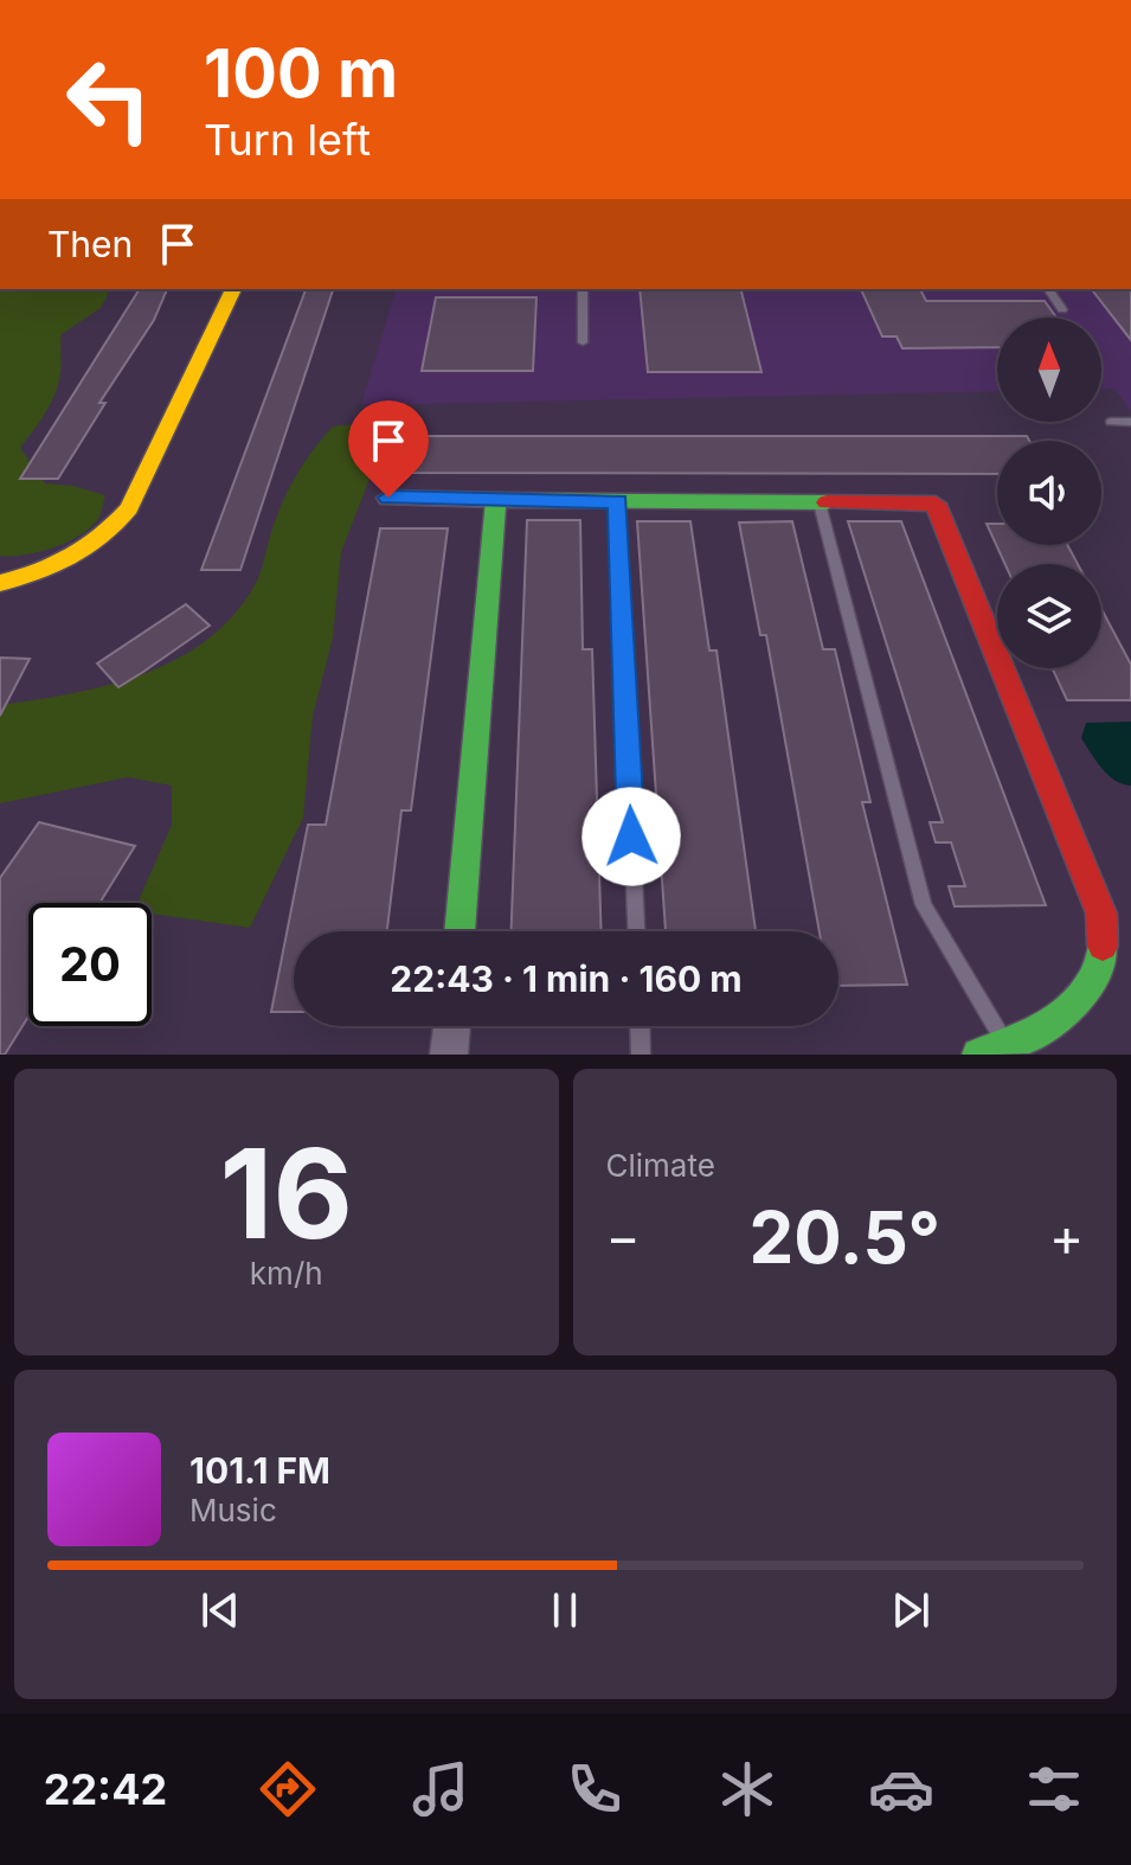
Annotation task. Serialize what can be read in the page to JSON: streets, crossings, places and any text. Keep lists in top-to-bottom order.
{
  "north": "top",
  "page": {
    "turn": ["100 m", "Turn left"],
    "then": "Then",
    "limit": "20",
    "trip": "22:43 · 1 min · 160 m",
    "tile": [
      ["16", "km/h"],
      "Climate"
    ],
    "heat": ["−", "20.5°", "+"],
    "song": ["101.1 FM", "Music"],
    "tabs": "22:42"
  }
}
